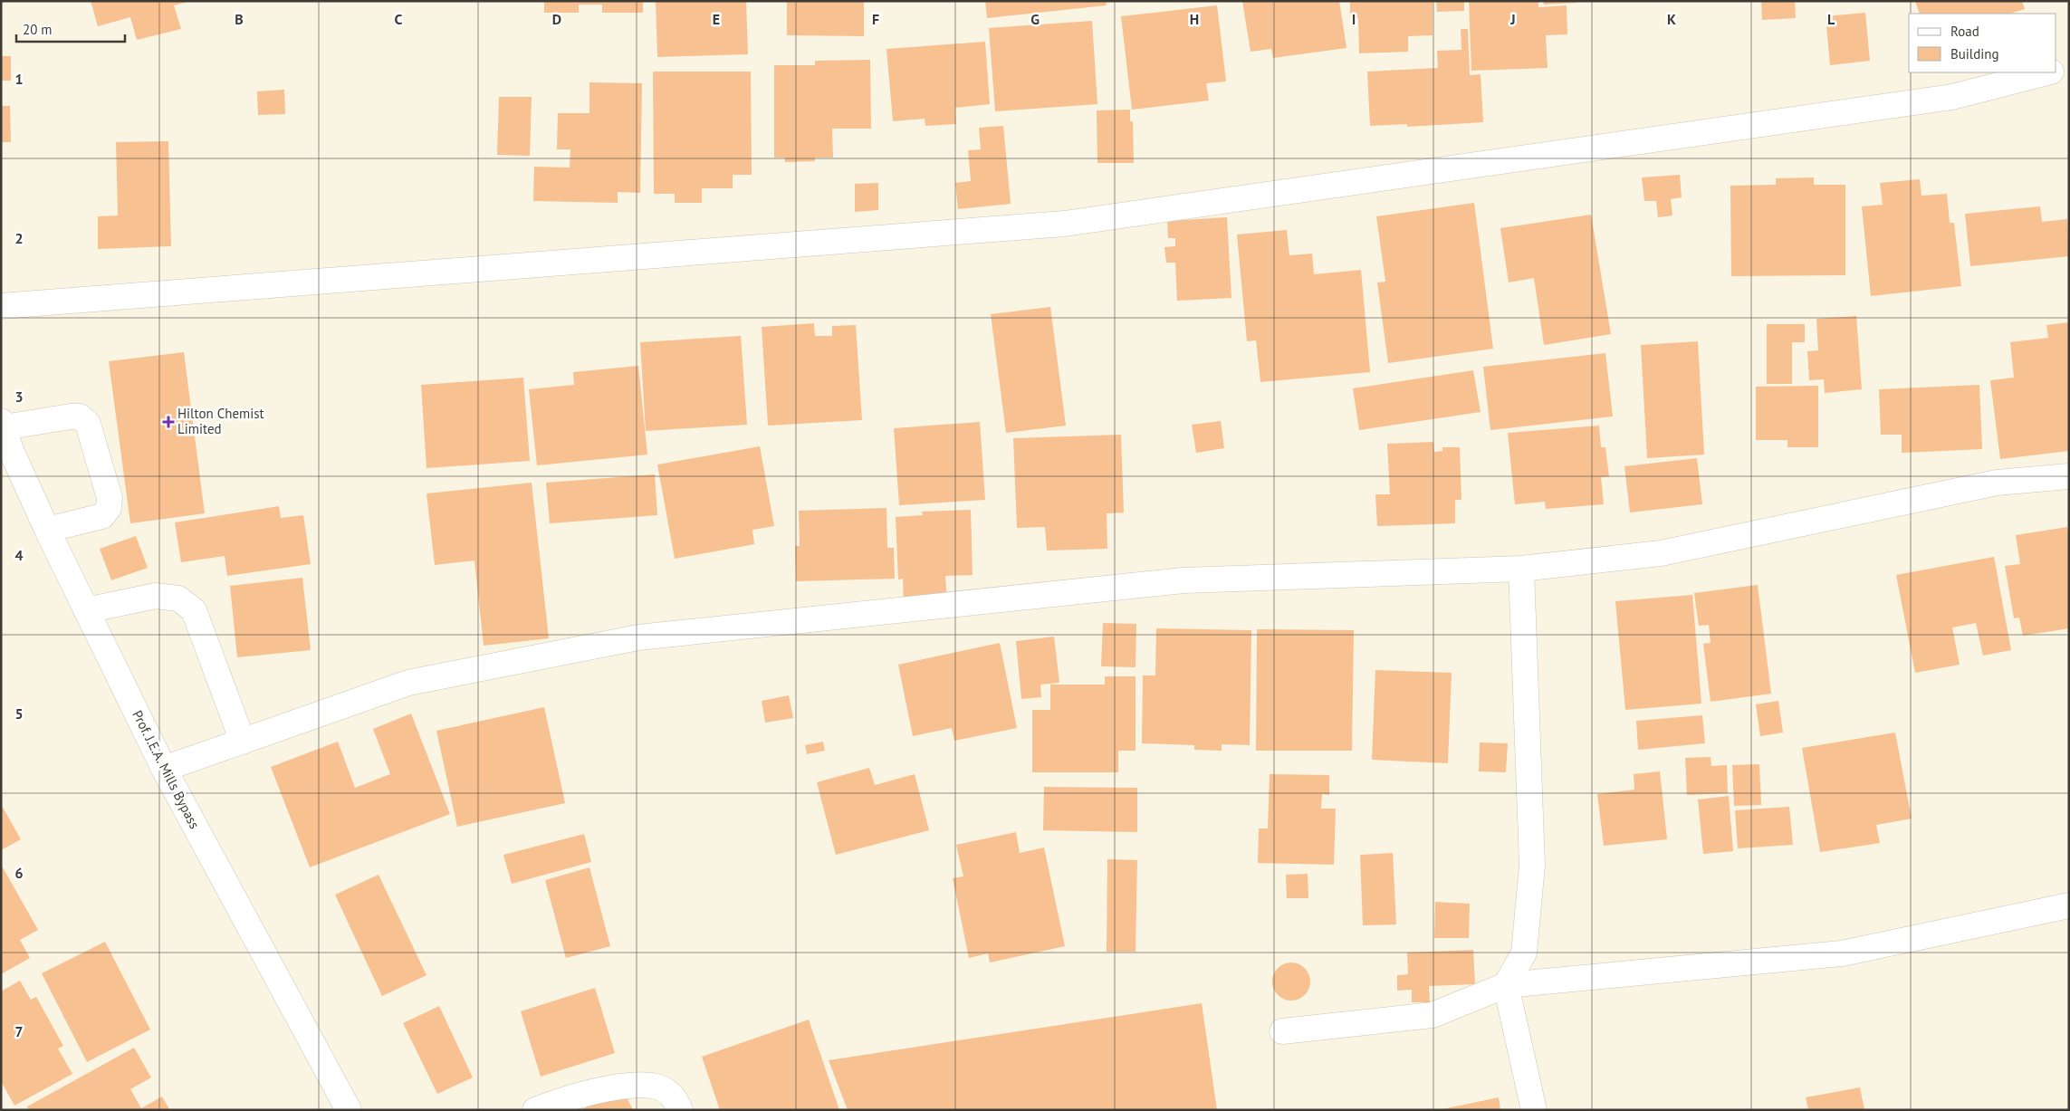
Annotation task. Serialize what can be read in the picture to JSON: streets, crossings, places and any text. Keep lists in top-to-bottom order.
{
  "streets": {
    "street": ["Prof. J.E.A. Mills Bypass"]
  },
  "places": {
    "health": ["Hilton Chemist Limited"]
  },
  "legend": ["Road", "Building"],
  "scale_bar": "20 m",
  "grid": {
    "columns": [
      "B",
      "C",
      "D",
      "E",
      "F",
      "G",
      "H",
      "I",
      "J",
      "K",
      "L"
    ],
    "rows": [
      "1",
      "2",
      "3",
      "4",
      "5",
      "6",
      "7"
    ]
  }
}
